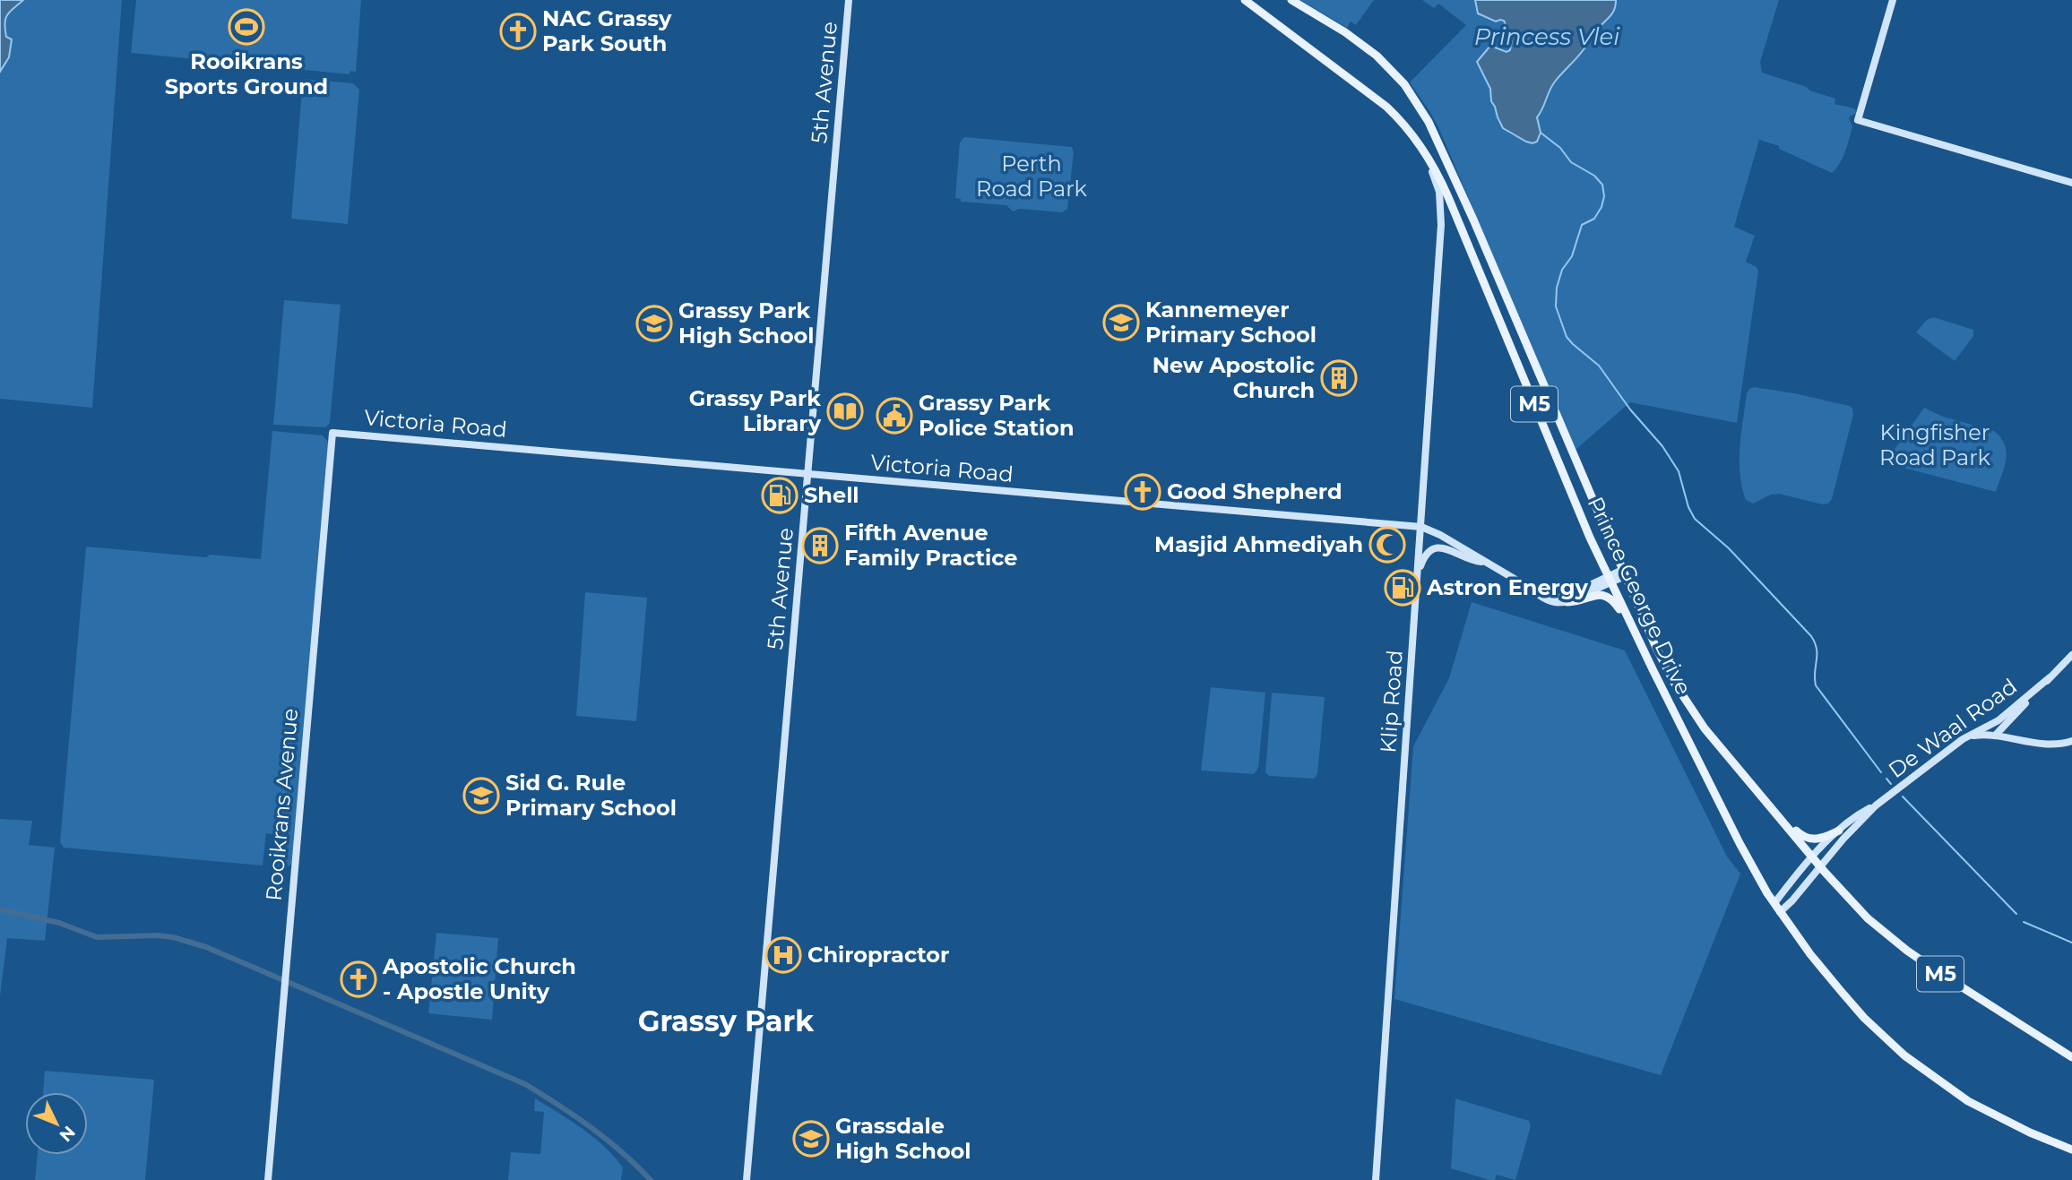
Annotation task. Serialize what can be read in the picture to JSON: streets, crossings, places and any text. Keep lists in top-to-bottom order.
{
  "streets": {
    "main road": ["M5", "Prince George Drive"],
    "street": [
      "5th Avenue",
      "Victoria Road",
      "Klip Road",
      "De Waal Road",
      "Rooikrans Avenue"
    ]
  },
  "crossings": [
    ["5th Avenue", "Victoria Road"],
    ["Victoria Road", "Prince George Drive"],
    ["Victoria Road", "Klip Road"],
    ["Victoria Road", "Rooikrans Avenue"],
    ["Prince George Drive", "Klip Road"],
    ["Prince George Drive", "De Waal Road"]
  ],
  "districts": ["Grassy Park"],
  "water": ["Princess Vlei"],
  "parks": ["Perth Road Park", "Kingfisher Road Park"],
  "places": {
    "sports": ["Rooikrans Sports Ground"],
    "church": ["NAC Grassy Park South", "Good Shepherd", "Apostolic Church - Apostle Unity"],
    "school or university": [
      "Kannemeyer Primary School",
      "Grassy Park High School",
      "Sid G. Rule Primary School",
      "Grassdale High School"
    ],
    "building": ["New Apostolic Church", "Fifth Avenue Family Practice"],
    "library": ["Grassy Park Library"],
    "public building": ["Grassy Park Police Station"],
    "fuel station": ["Shell", "Astron Energy"],
    "mosque": ["Masjid Ahmediyah"],
    "hospital": ["Chiropractor"]
  },
  "north": "bottom right"
}
